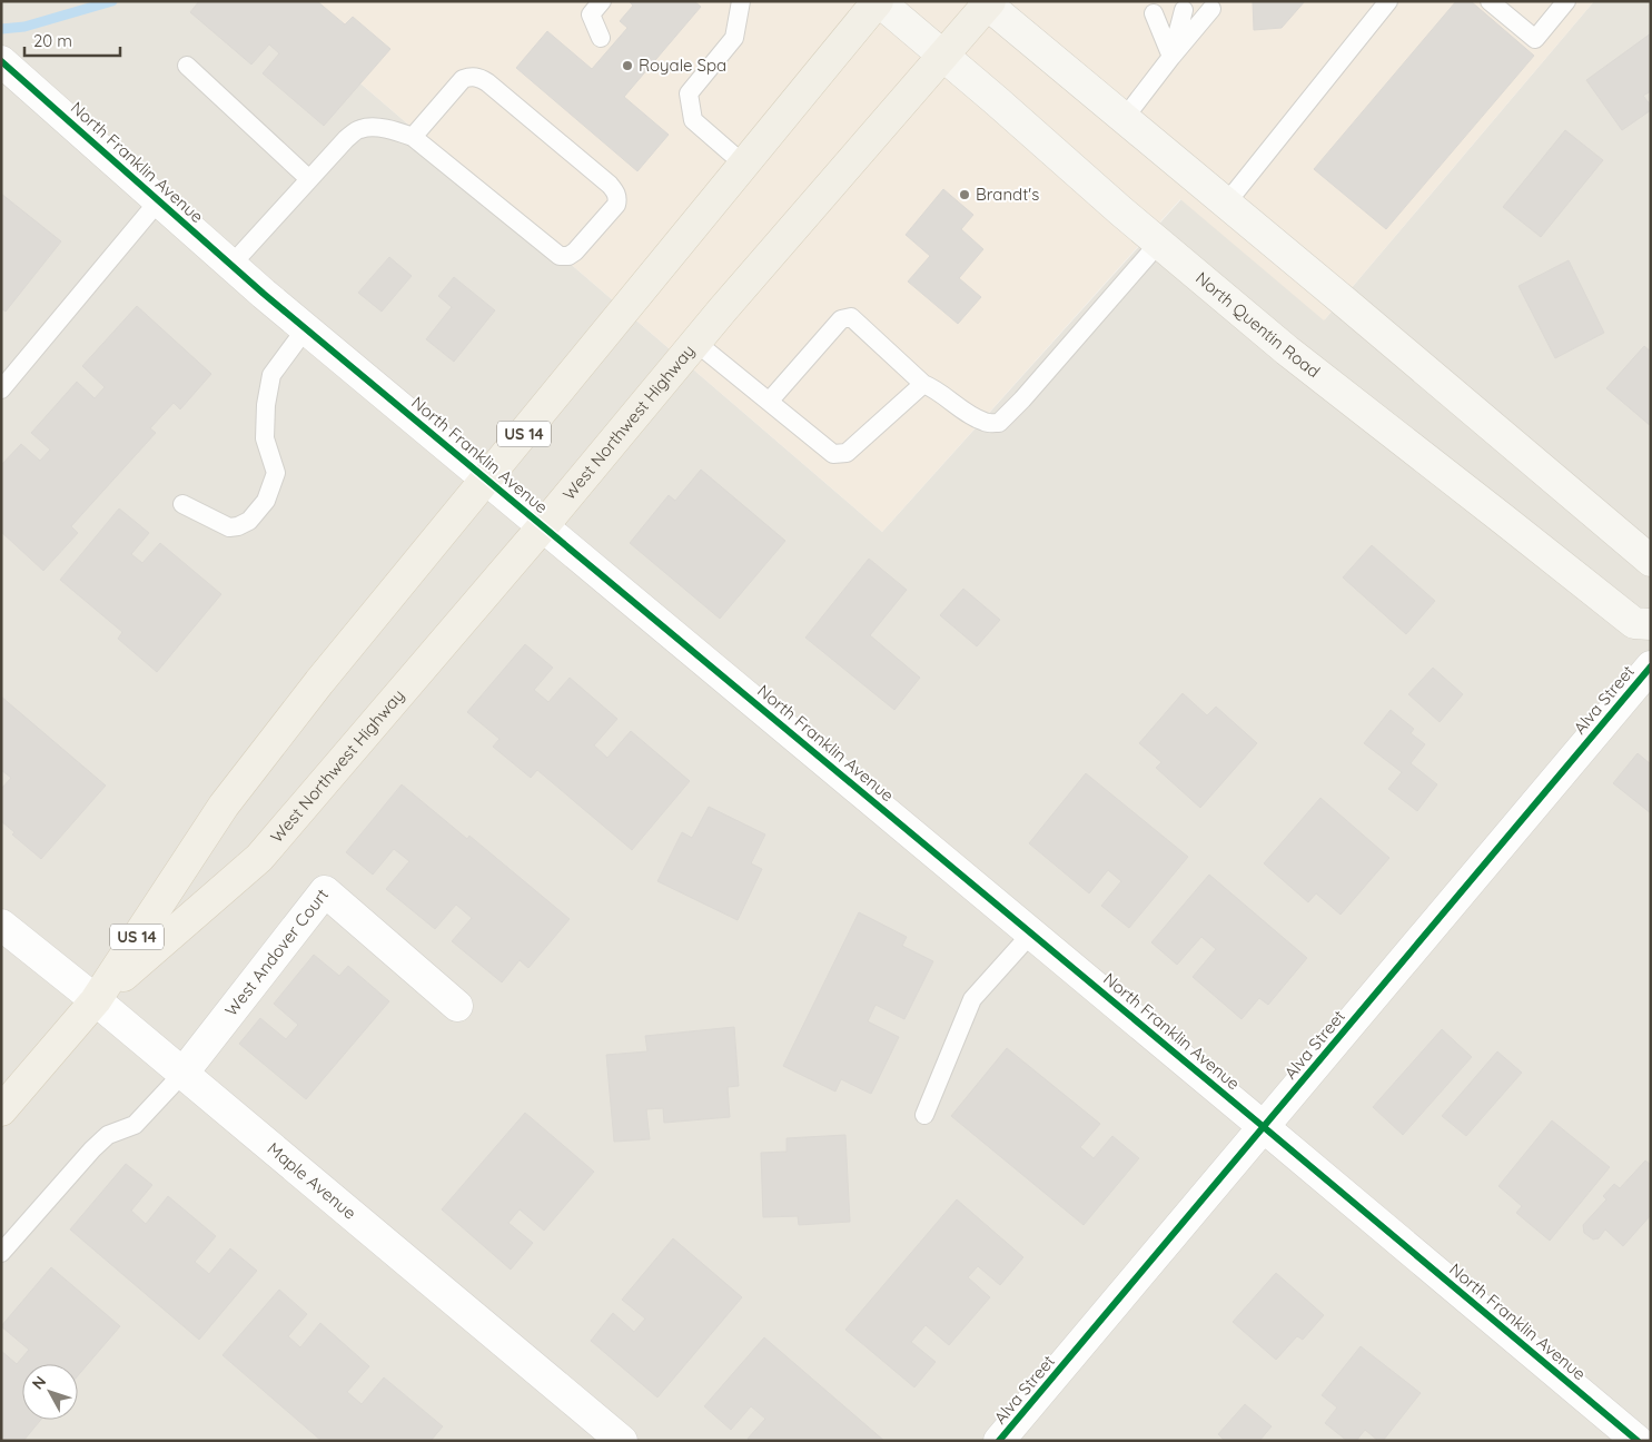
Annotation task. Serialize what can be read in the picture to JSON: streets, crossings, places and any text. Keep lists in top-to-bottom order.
{
  "streets": {
    "main road": ["North Quentin Road", "West Northwest Highway", "US 14"],
    "street": [
      "North Franklin Avenue",
      "Alva Street",
      "West Andover Court",
      "Maple Avenue"
    ]
  },
  "crossings": [
    ["North Franklin Avenue", "West Northwest Highway"],
    ["North Franklin Avenue", "Alva Street"],
    ["North Quentin Road", "West Northwest Highway"],
    ["West Northwest Highway", "Maple Avenue"],
    ["West Andover Court", "Maple Avenue"]
  ],
  "places": ["Royale Spa", "Brandt's"],
  "scale_bar": "20 m",
  "north": "top left"
}
